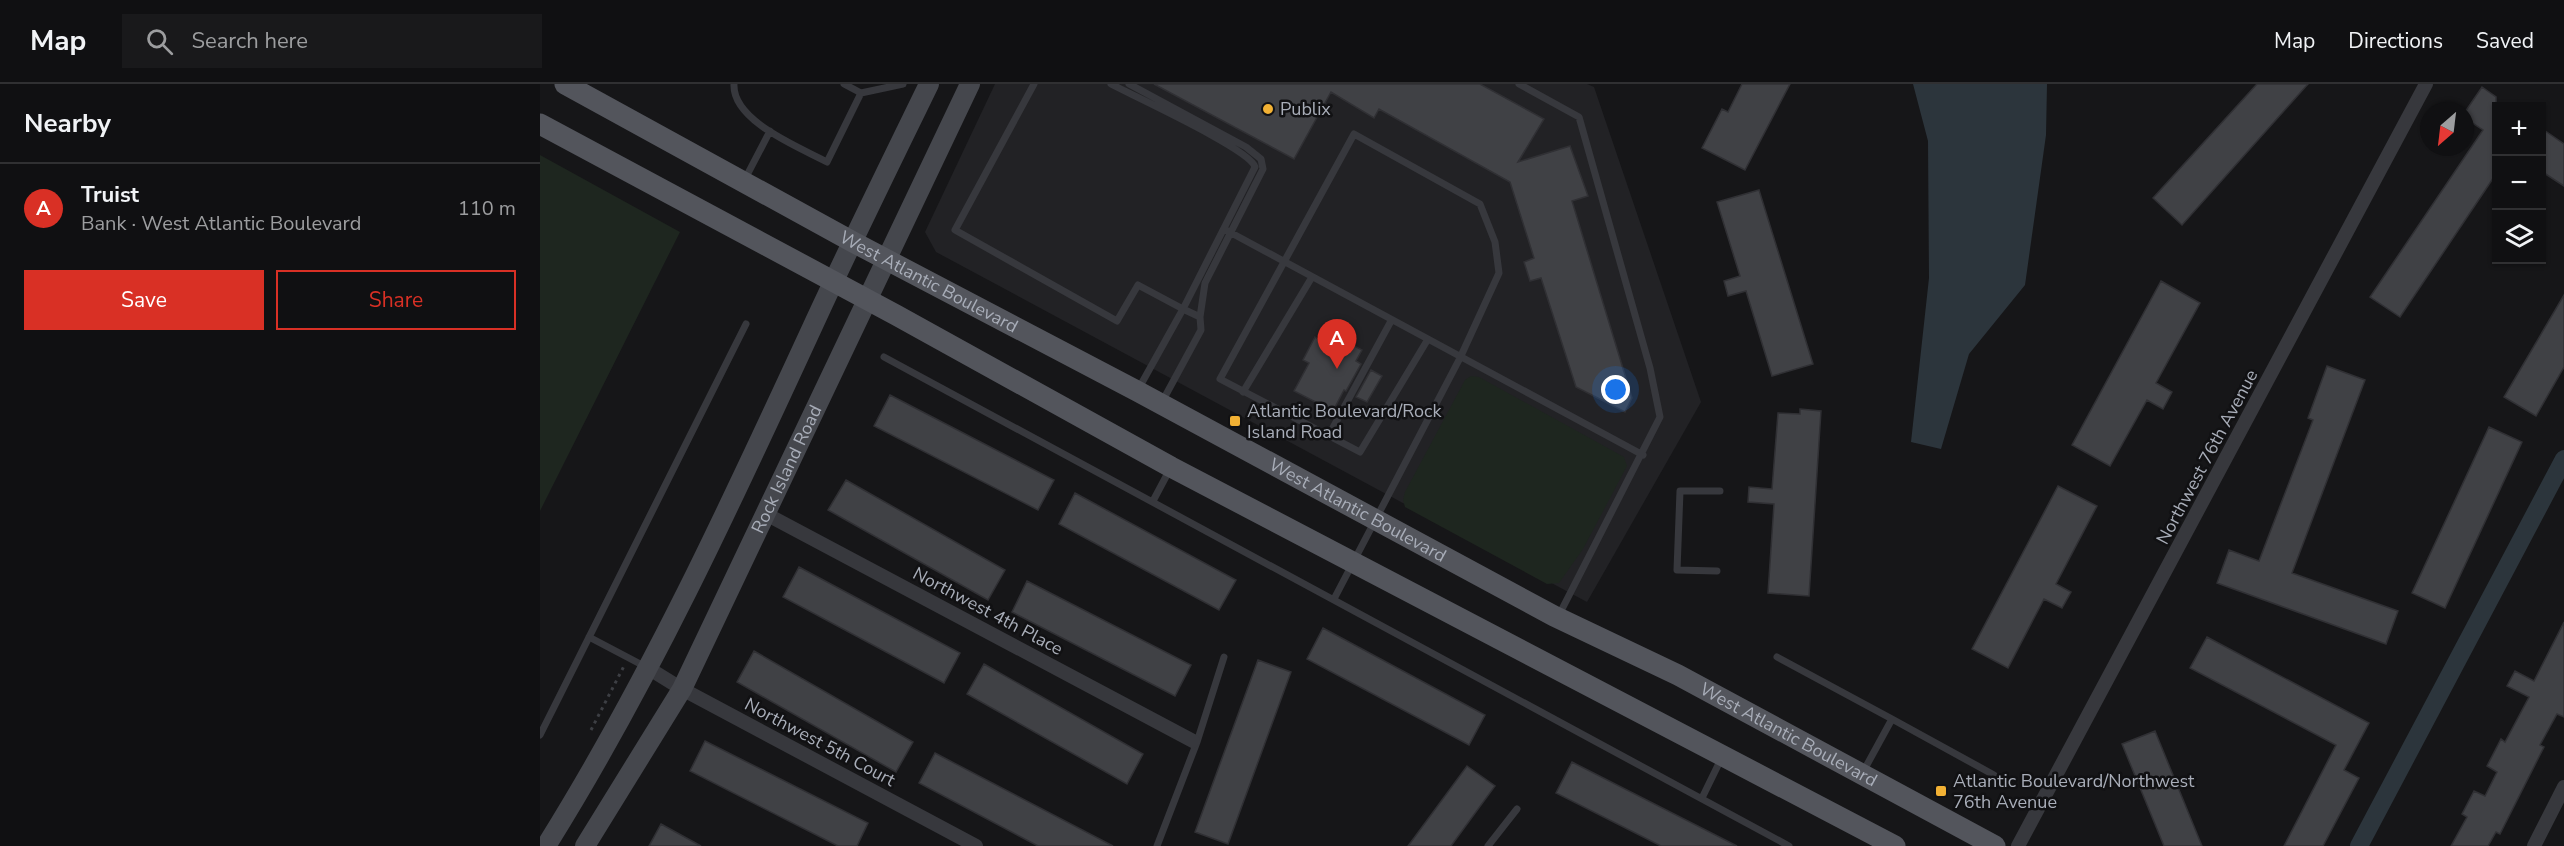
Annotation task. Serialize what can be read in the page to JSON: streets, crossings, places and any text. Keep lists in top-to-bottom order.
{
  "streets": {
    "main road": ["West Atlantic Boulevard", "Rock Island Road"],
    "street": ["Northwest 76th Avenue", "Northwest 4th Place", "Northwest 5th Court"]
  },
  "crossings": [
    ["West Atlantic Boulevard", "Rock Island Road"],
    ["Rock Island Road", "Northwest 4th Place"],
    ["Rock Island Road", "Northwest 5th Court"]
  ],
  "places": {
    "other": ["Publix"],
    "transit": ["Atlantic Boulevard/Rock Island Road", "Atlantic Boulevard/Northwest 76th Avenue"]
  },
  "north": "bottom left",
  "page": {
    "header": "Map",
    "search": "Search here",
    "nav": ["Map", "Directions", "Saved"],
    "heading": "Nearby",
    "map_buttons": ["+", "−"],
    "list": [
      {
        "mark": "A",
        "name": "Truist",
        "note": "Bank · West Atlantic Boulevard",
        "value": "110 m"
      }
    ],
    "buttons": ["Save", "Share"],
    "pins": "A"
  }
}
